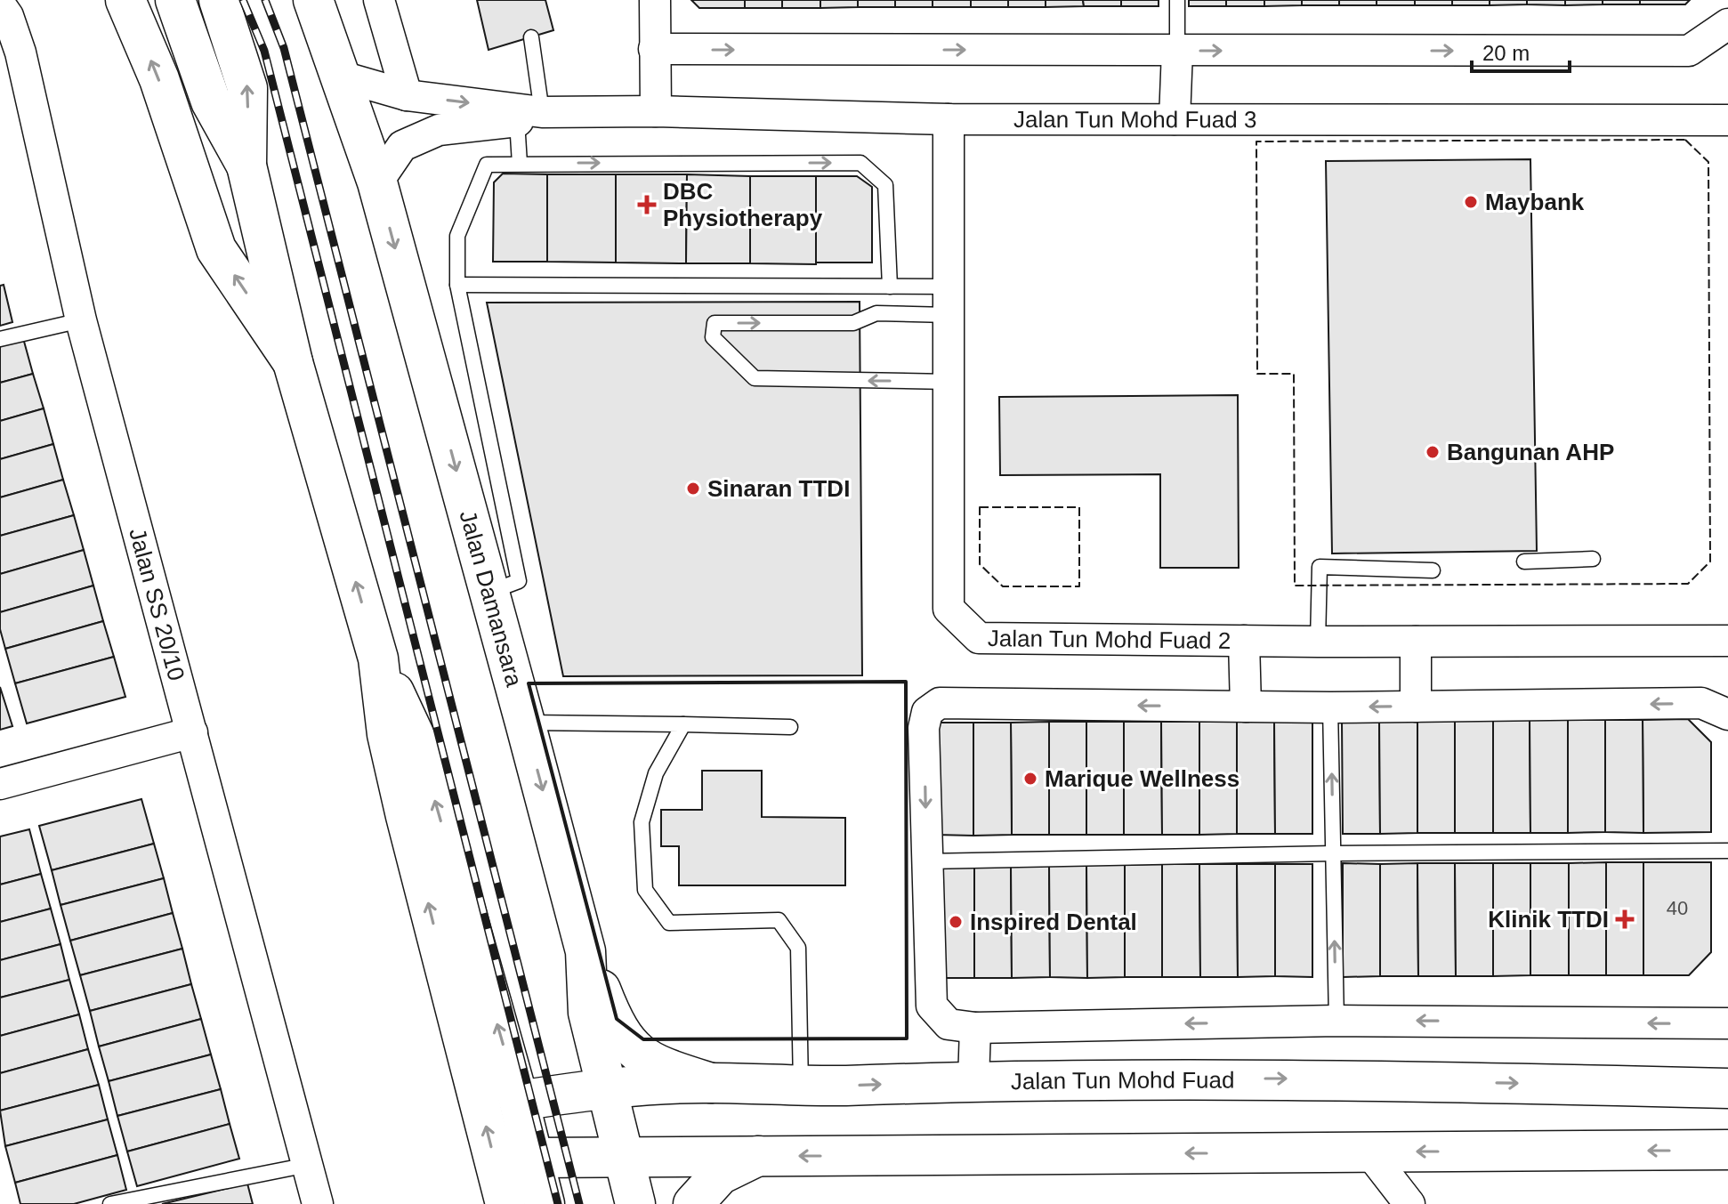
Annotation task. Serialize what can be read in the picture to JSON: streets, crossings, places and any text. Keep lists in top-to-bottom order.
{
  "streets": {
    "main road": ["Jalan Damansara", "Jalan Tun Mohd Fuad"],
    "street": ["Jalan Tun Mohd Fuad 3", "Jalan SS 20/10", "Jalan Tun Mohd Fuad 2"]
  },
  "crossings": [
    ["Jalan Tun Mohd Fuad 3", "Jalan Damansara"],
    ["Jalan Tun Mohd Fuad 3", "Jalan Tun Mohd Fuad 2"],
    ["Jalan Damansara", "Jalan Tun Mohd Fuad"]
  ],
  "places": {
    "other": [
      "Maybank",
      "Bangunan AHP",
      "Sinaran TTDI",
      "Marique Wellness",
      "Inspired Dental"
    ],
    "health": ["DBC Physiotherapy", "Klinik TTDI"]
  },
  "house_numbers": ["40"],
  "scale_bar": "20 m"
}
